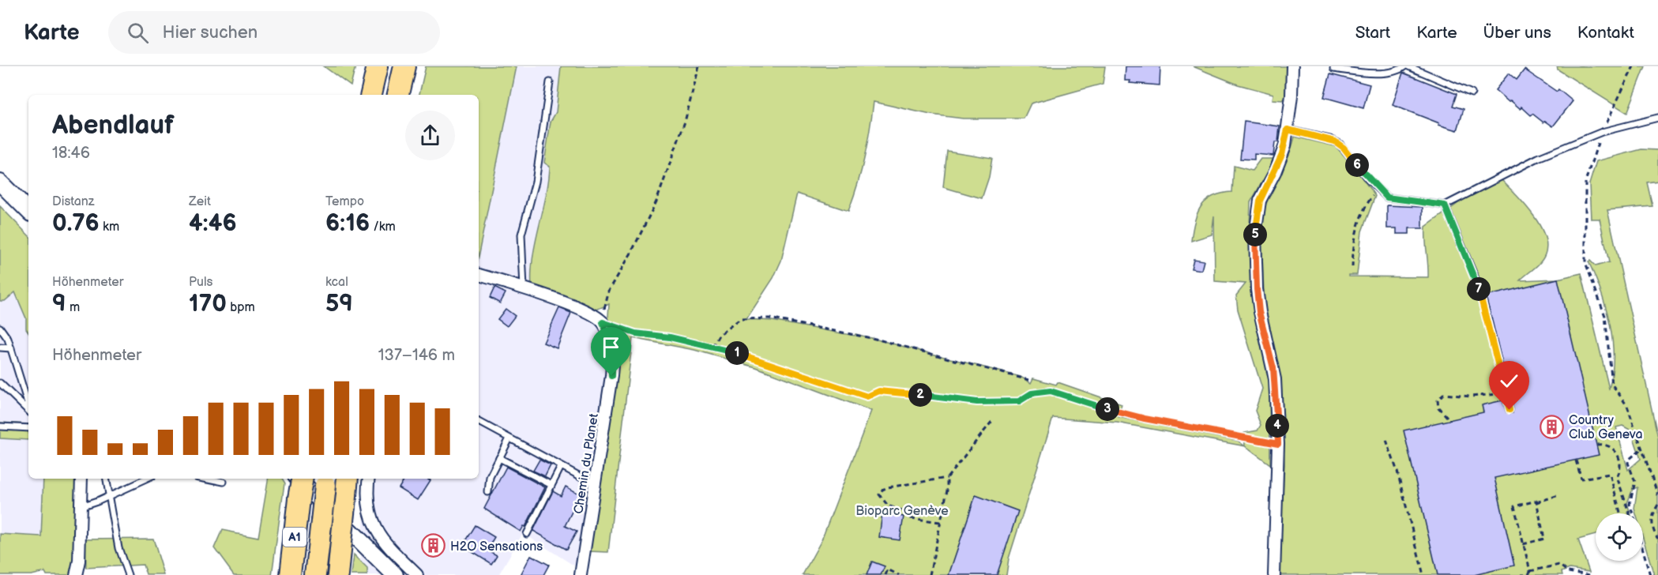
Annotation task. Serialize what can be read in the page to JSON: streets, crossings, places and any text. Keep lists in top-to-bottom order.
{
  "streets": {
    "highway": ["A1"],
    "street": ["Chemin du Planet"]
  },
  "parks": ["Bioparc Genève"],
  "places": {
    "building": ["Country Club Geneva", "H2O Sensations"]
  },
  "page": {
    "header": "Karte",
    "search": "Hier suchen",
    "nav": [
      "Start",
      "Karte",
      "Über uns",
      "Kontakt"
    ],
    "heading": ["Abendlauf", "18:46"],
    "pins": [
      "6",
      "5",
      "7",
      "1",
      "2",
      "3",
      "4"
    ],
    "stats": [
      ["Distanz", "0.76 km"],
      ["Zeit", "4:46"],
      ["Tempo", "6:16 /km"],
      ["Höhenmeter", "9 m"],
      ["Puls", "170 bpm"],
      ["kcal", "59"]
    ],
    "chart": ["Höhenmeter", "137–146 m"]
  }
}
